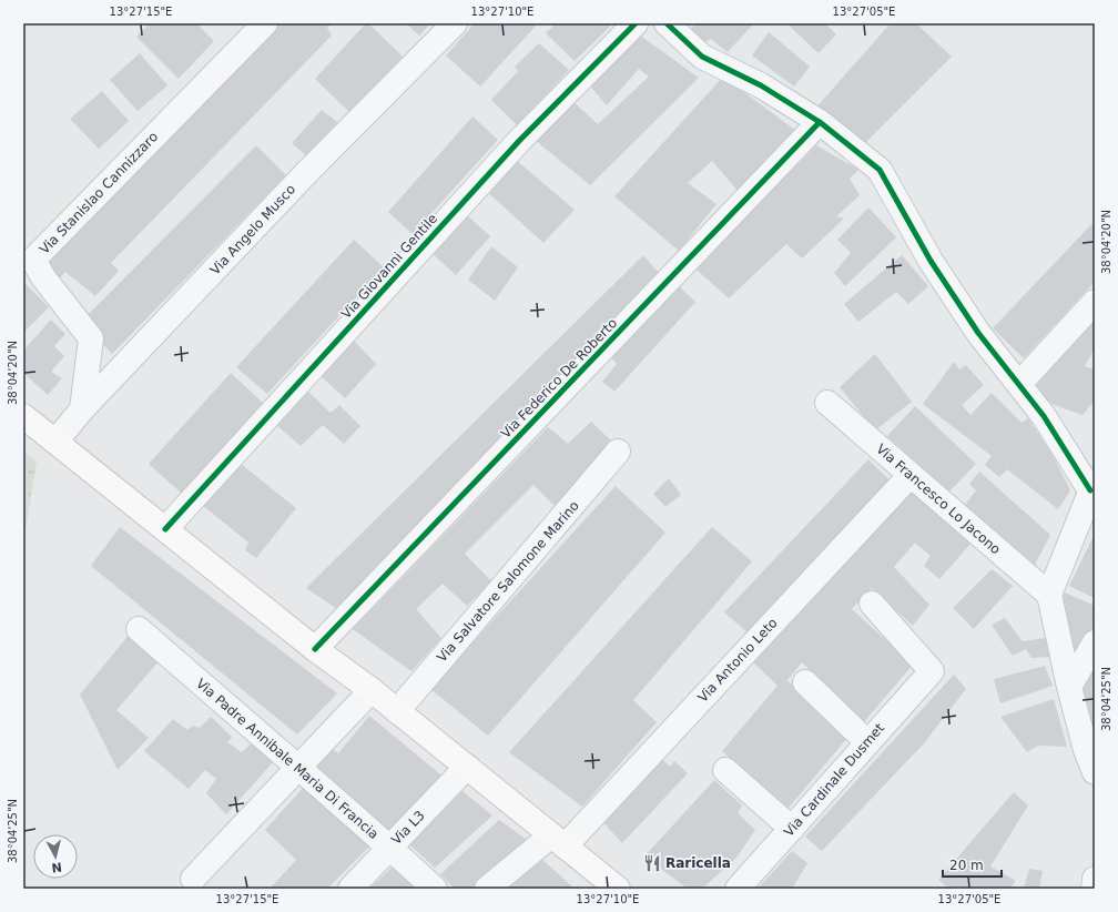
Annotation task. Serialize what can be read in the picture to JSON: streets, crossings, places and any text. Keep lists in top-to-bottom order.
{
  "streets": {
    "street": [
      "Via Stanislao Cannizzaro",
      "Via Angelo Musco",
      "Via Giovanni Gentile",
      "Via Federico De Roberto",
      "Via Francesco Lo Jacono",
      "Via Salvatore Salomone Marino",
      "Via Antonio Leto",
      "Via Padre Annibale Maria Di Francia",
      "Via Cardinale Dusmet",
      "Via L3"
    ]
  },
  "crossings": [
    ["Via Stanislao Cannizzaro", "Via Angelo Musco"],
    ["Via Francesco Lo Jacono", "Via Antonio Leto"],
    ["Via Padre Annibale Maria Di Francia", "Via L3"]
  ],
  "places": {
    "restaurant": ["Raricella"]
  },
  "scale_bar": "20 m",
  "north": "bottom",
  "coordinates": [
    "13°27'15\"E",
    "13°27'10\"E",
    "13°27'05\"E",
    "38°04'20\"N",
    "38°04'25\"N"
  ]
}
